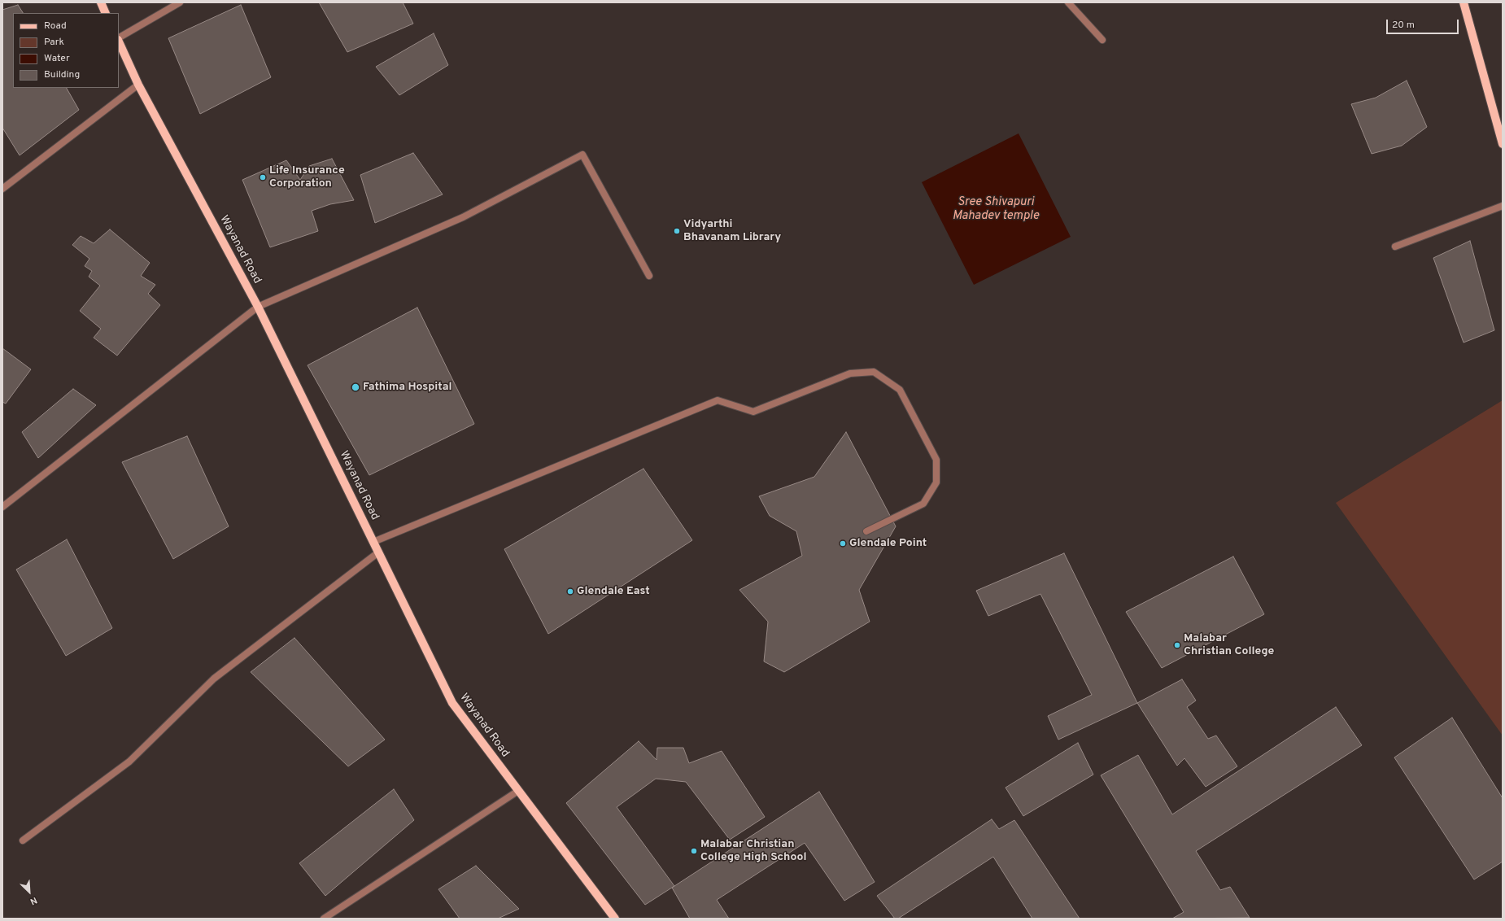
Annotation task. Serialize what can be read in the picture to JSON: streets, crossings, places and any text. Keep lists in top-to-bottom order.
{
  "streets": {
    "main road": ["Wayanad Road"]
  },
  "water": ["Sree Shivapuri Mahadev temple"],
  "places": [
    "Life Insurance Corporation",
    "Vidyarthi Bhavanam Library",
    "Fathima Hospital",
    "Glendale Point",
    "Glendale East",
    "Malabar Christian College",
    "Malabar Christian College High School"
  ],
  "legend": [
    "Road",
    "Park",
    "Water",
    "Building"
  ],
  "scale_bar": "20 m",
  "north": "bottom right"
}
